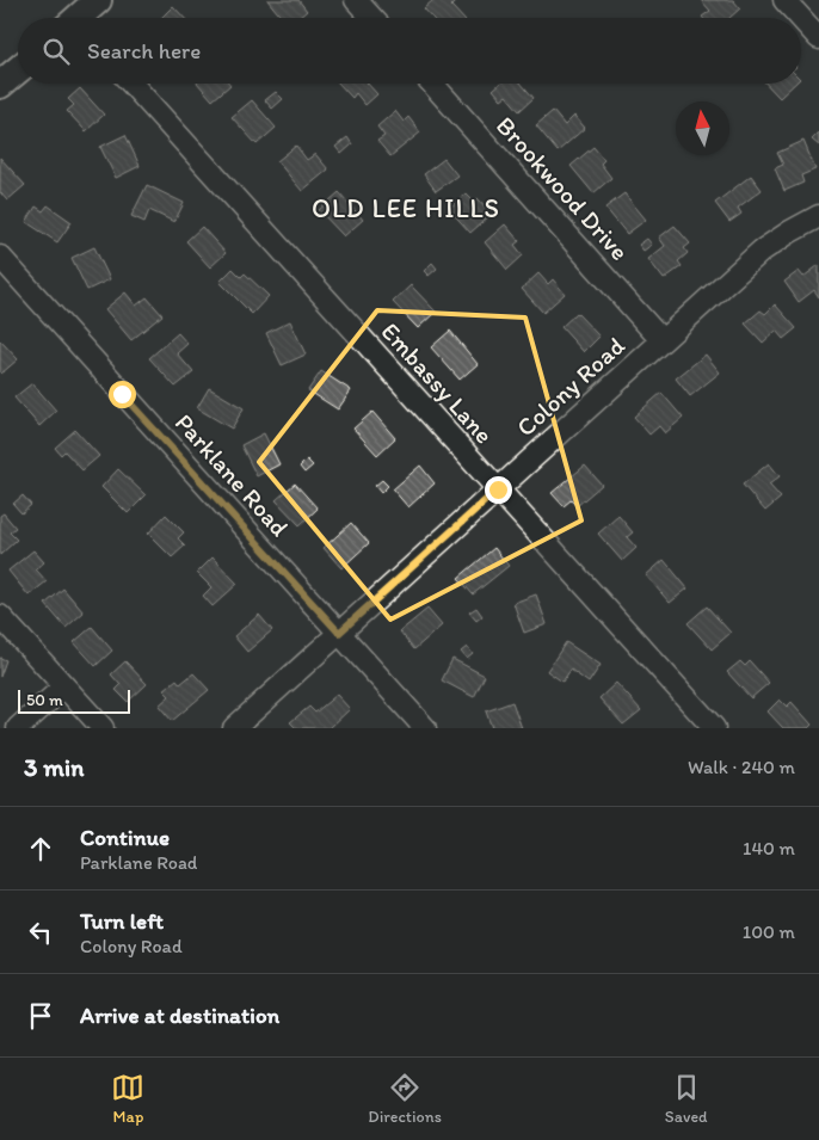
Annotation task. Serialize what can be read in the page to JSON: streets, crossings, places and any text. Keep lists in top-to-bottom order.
{
  "streets": {
    "street": [
      "Brookwood Drive",
      "Embassy Lane",
      "Colony Road",
      "Parklane Road"
    ]
  },
  "crossings": [
    ["Brookwood Drive", "Colony Road"],
    ["Embassy Lane", "Colony Road"],
    ["Colony Road", "Parklane Road"]
  ],
  "districts": ["OLD LEE HILLS"],
  "scale_bar": "50 m",
  "north": "top",
  "page": {
    "search": "Search here",
    "scale": "50 m",
    "heading": ["3 min", "Walk · 240 m"],
    "list": [
      ["Continue", "Parklane Road", "140 m"],
      ["Turn left", "Colony Road", "100 m"],
      "Arrive at destination"
    ],
    "nav": ["Map", "Directions", "Saved"]
  }
}
